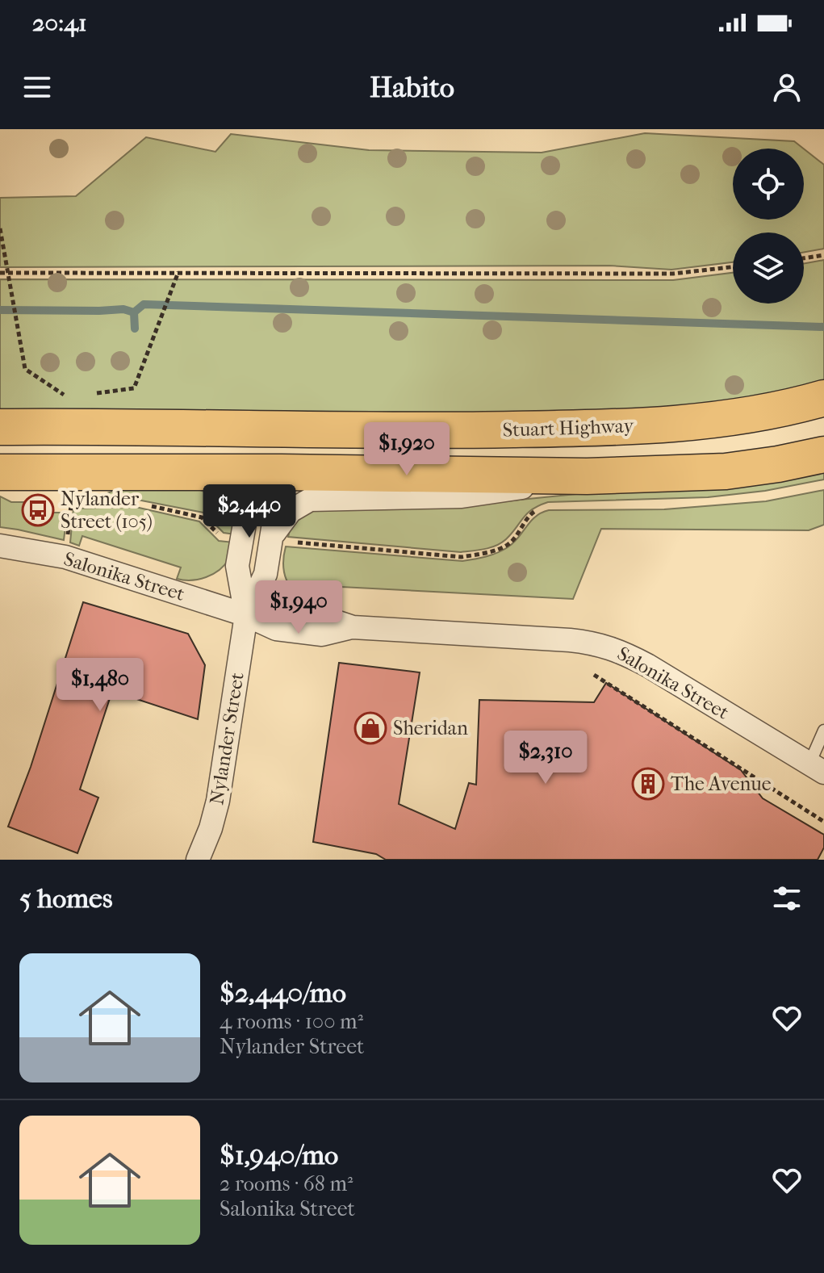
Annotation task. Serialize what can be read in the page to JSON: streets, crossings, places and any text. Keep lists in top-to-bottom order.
{
  "streets": {
    "highway": ["Stuart Highway", "Nylander Street"],
    "street": ["Salonika Street"]
  },
  "crossings": [
    ["Stuart Highway", "Nylander Street"],
    ["Salonika Street", "Nylander Street"]
  ],
  "places": {
    "bus stop": ["Nylander Street (105)"],
    "shop": ["Sheridan"],
    "building": ["The Avenue"]
  },
  "page": {
    "status": "20:41",
    "header": "Habito",
    "price": [
      "$1,920",
      "$2,440",
      "$1,940",
      "$1,480",
      "$2,310"
    ],
    "heading": "5 homes",
    "list": [
      {
        "name": "$2,440/mo",
        "note": "4 rooms · 100 m² · Nylander Street"
      },
      {
        "name": "$1,940/mo",
        "note": "2 rooms · 68 m² · Salonika Street"
      }
    ]
  }
}
